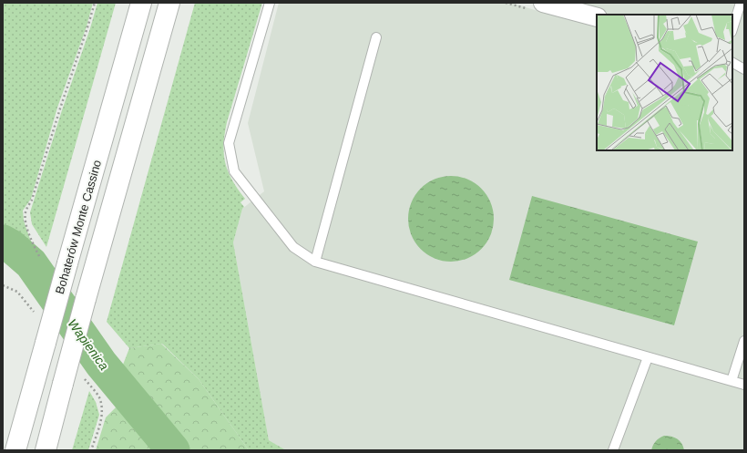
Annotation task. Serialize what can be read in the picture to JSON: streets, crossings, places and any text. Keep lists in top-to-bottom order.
{
  "streets": {
    "highway": ["Bohaterów Monte Cassino"]
  },
  "water": ["Wapienica"]
}
